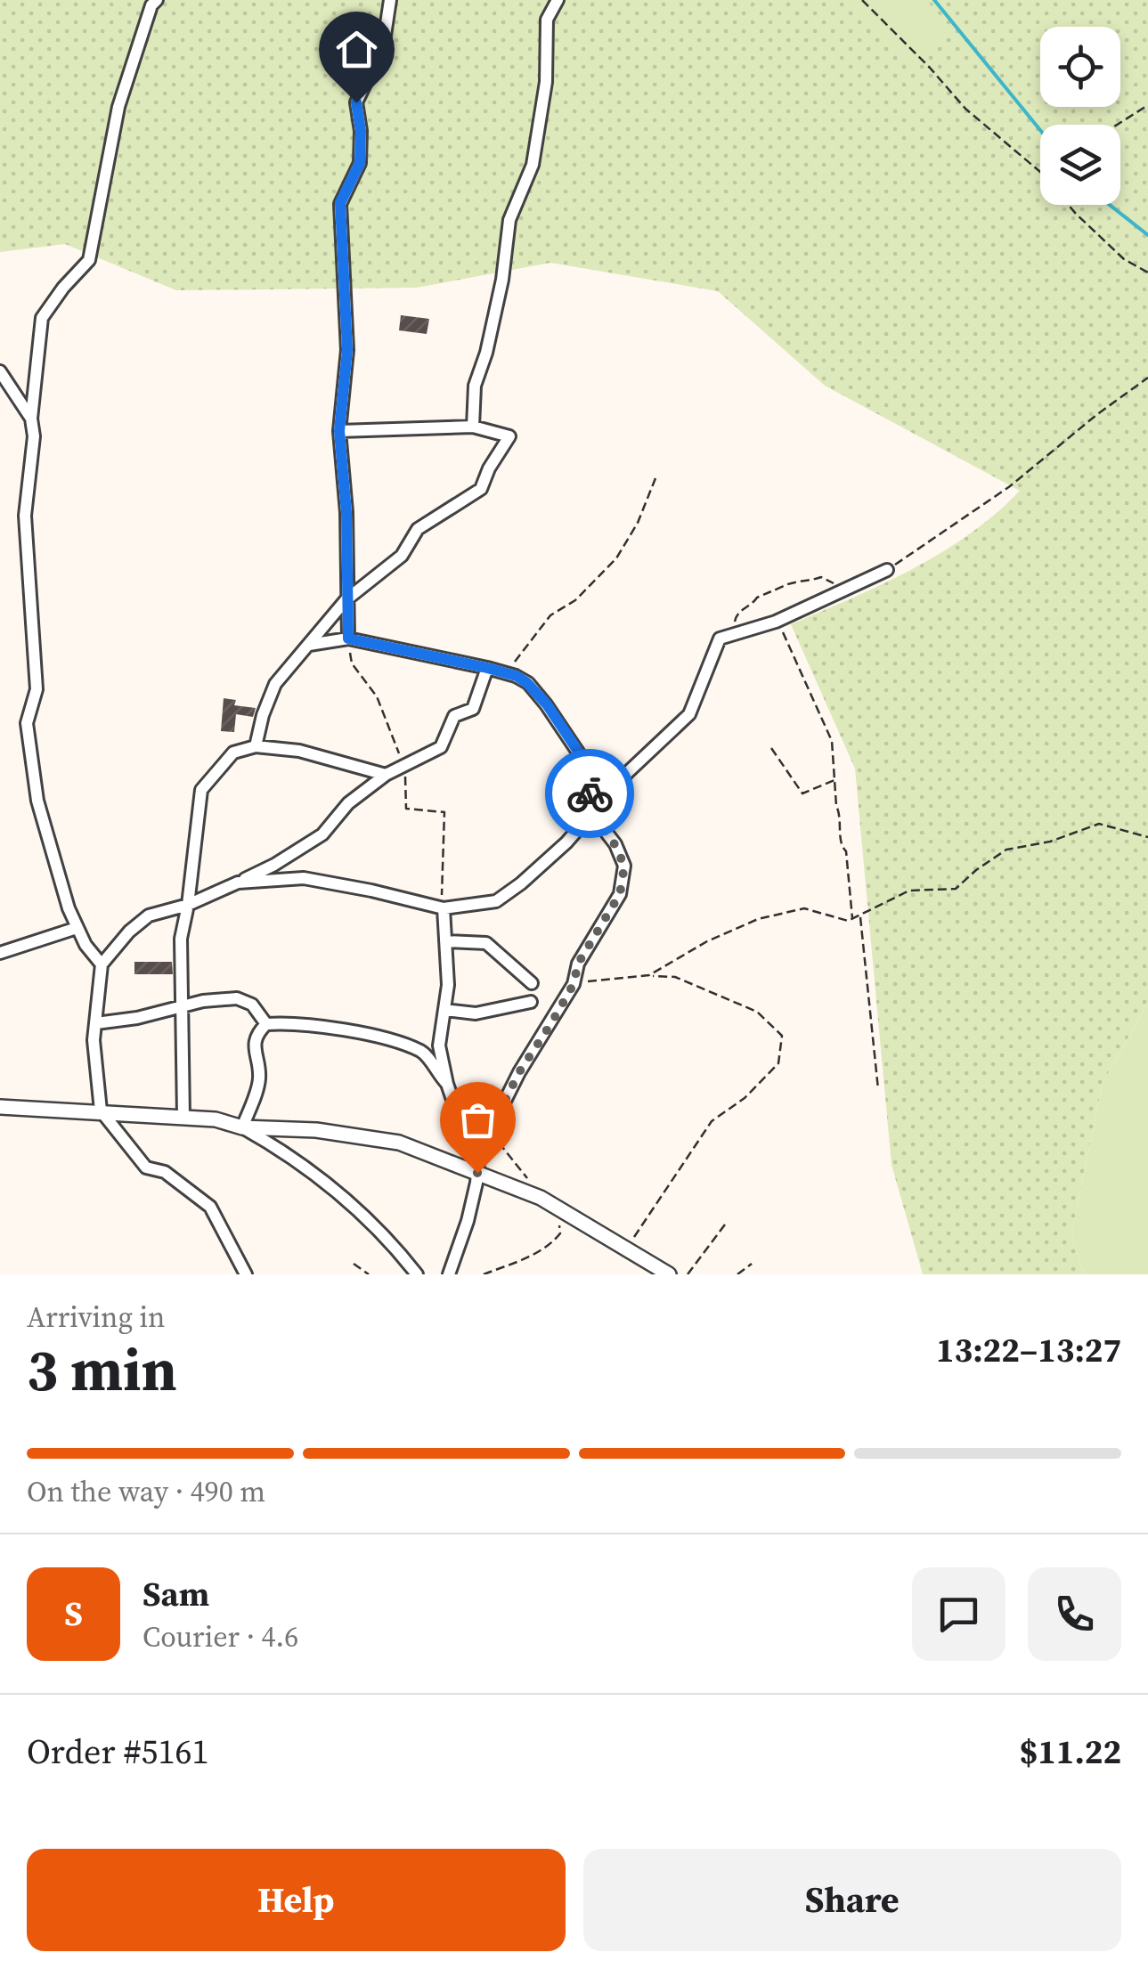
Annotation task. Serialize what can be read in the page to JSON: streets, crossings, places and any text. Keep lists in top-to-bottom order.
{
  "page": {
    "heading": ["3 min", "Arriving in", "13:22–13:27"],
    "panel": [
      "Sam",
      "Courier · 4.6",
      "Order #5161",
      "$11.22"
    ],
    "bar": "On the way · 490 m",
    "round": "S",
    "buttons": ["Help", "Share"]
  }
}
